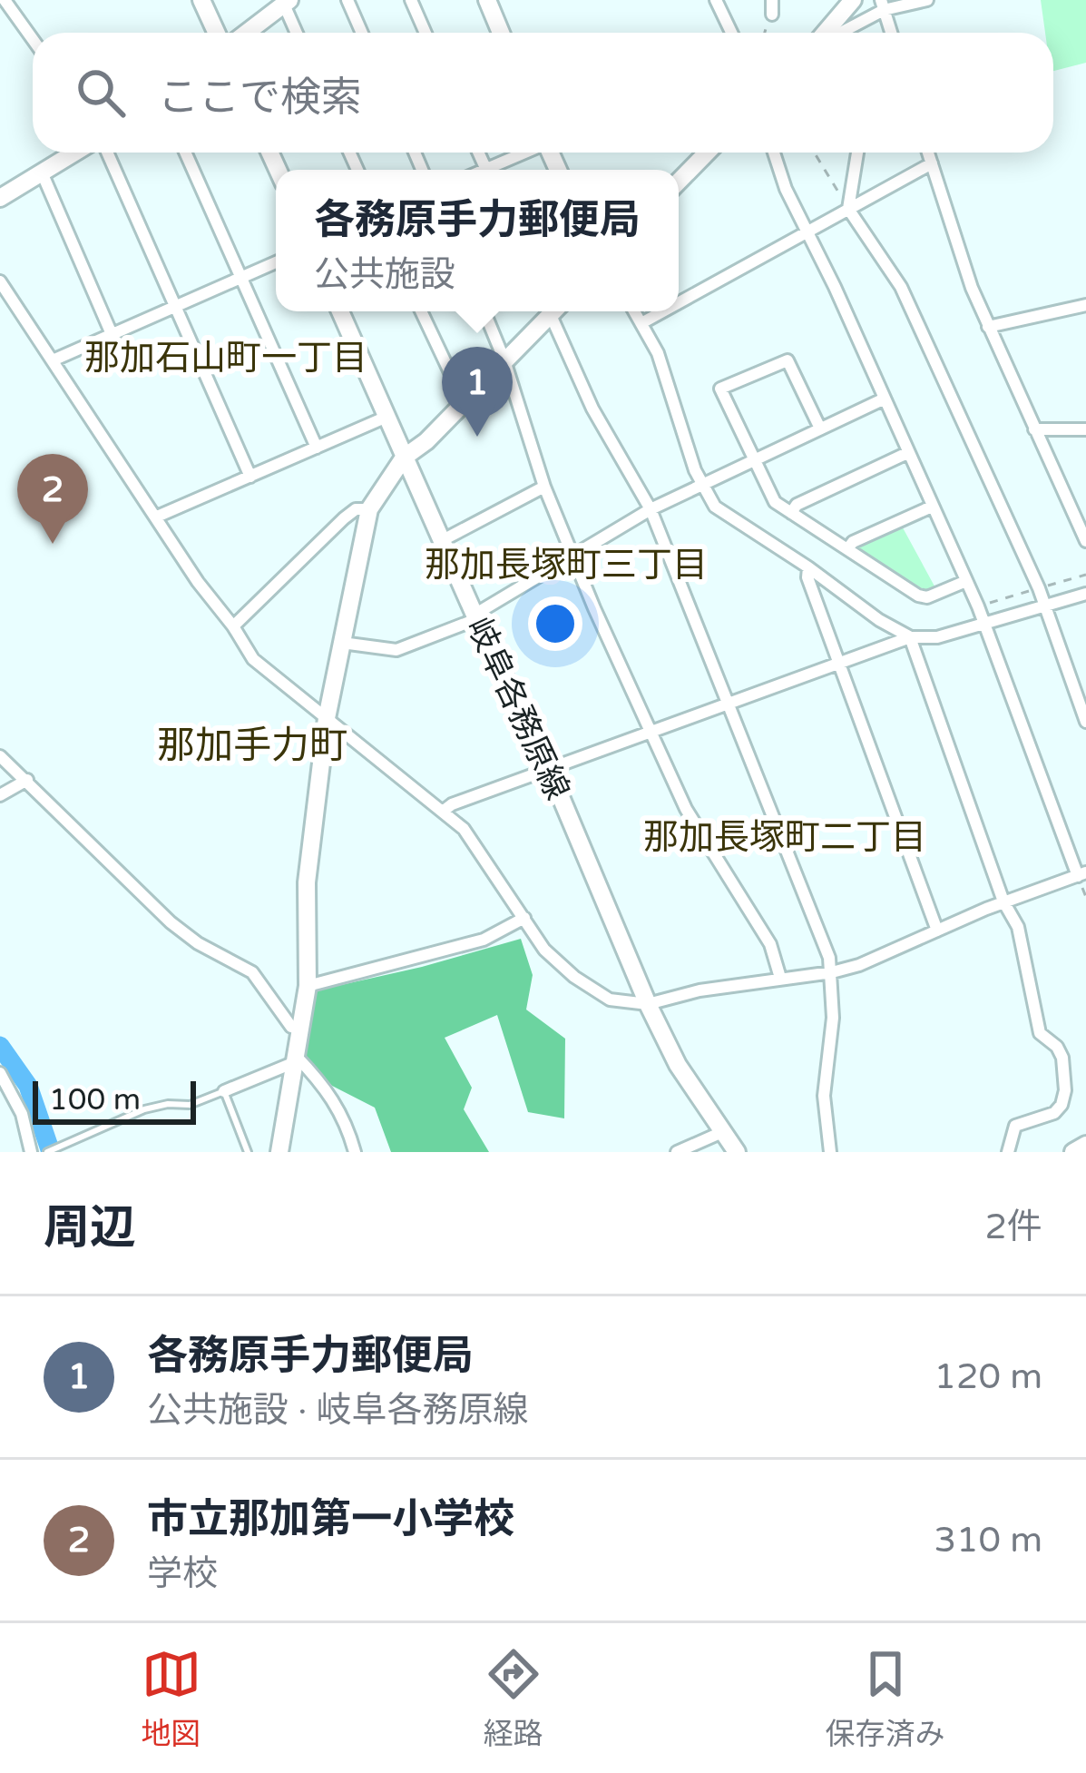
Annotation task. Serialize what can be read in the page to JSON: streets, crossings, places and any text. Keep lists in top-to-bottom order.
{
  "streets": {
    "street": ["岐阜各務原線"]
  },
  "districts": [
    "那加石山町一丁目",
    "那加長塚町三丁目",
    "那加手力町",
    "那加長塚町二丁目"
  ],
  "scale_bar": "100 m",
  "page": {
    "search": "ここで検索",
    "popup": ["各務原手力郵便局", "公共施設"],
    "pins": ["1", "2"],
    "scale": "100 m",
    "heading": ["周辺", "2件"],
    "list": [
      {
        "mark": "1",
        "name": "各務原手力郵便局",
        "note": "公共施設 · 岐阜各務原線",
        "value": "120 m"
      },
      {
        "mark": "2",
        "name": "市立那加第一小学校",
        "note": "学校",
        "value": "310 m"
      }
    ],
    "nav": ["地図", "経路", "保存済み"]
  }
}
